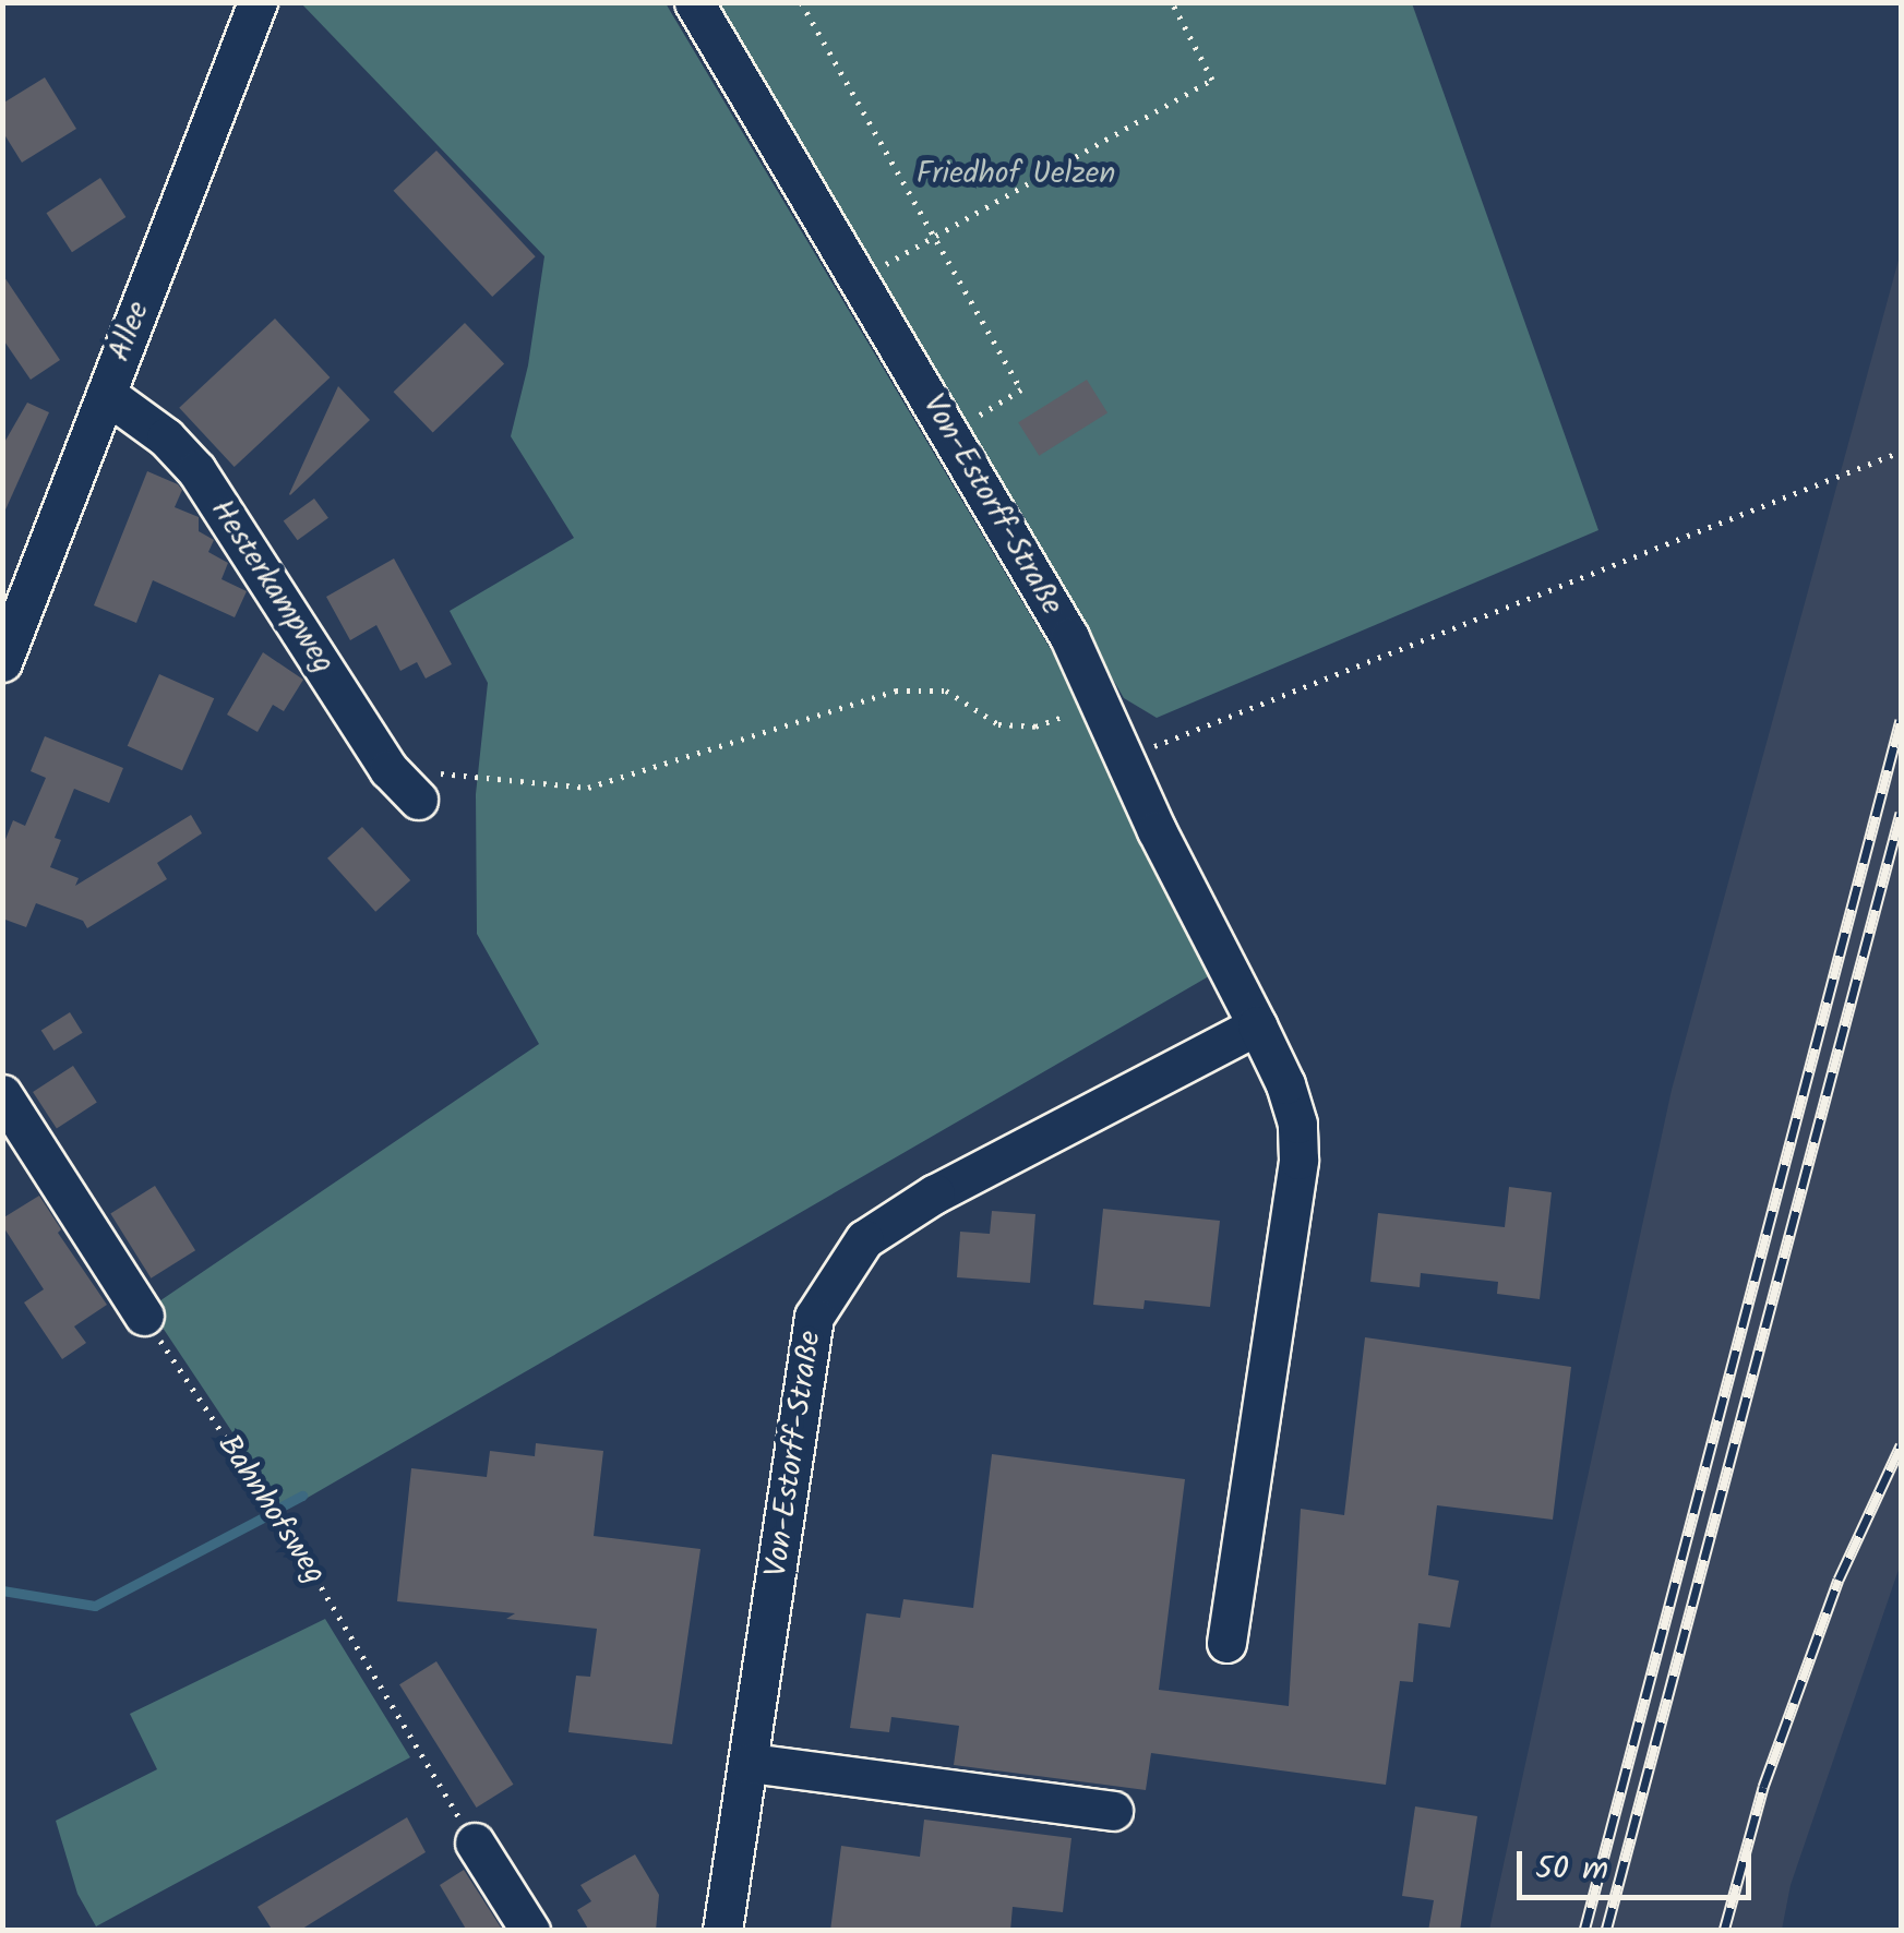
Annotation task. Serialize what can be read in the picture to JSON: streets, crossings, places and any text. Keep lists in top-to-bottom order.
{
  "streets": {
    "street": ["Allee", "Von-Estorff-Straße", "Hesterkampweg"],
    "path": ["Bahnhofsweg"]
  },
  "crossings": [
    ["Allee", "Hesterkampweg"]
  ],
  "parks": ["Friedhof Uelzen"],
  "scale_bar": "50 m"
}
